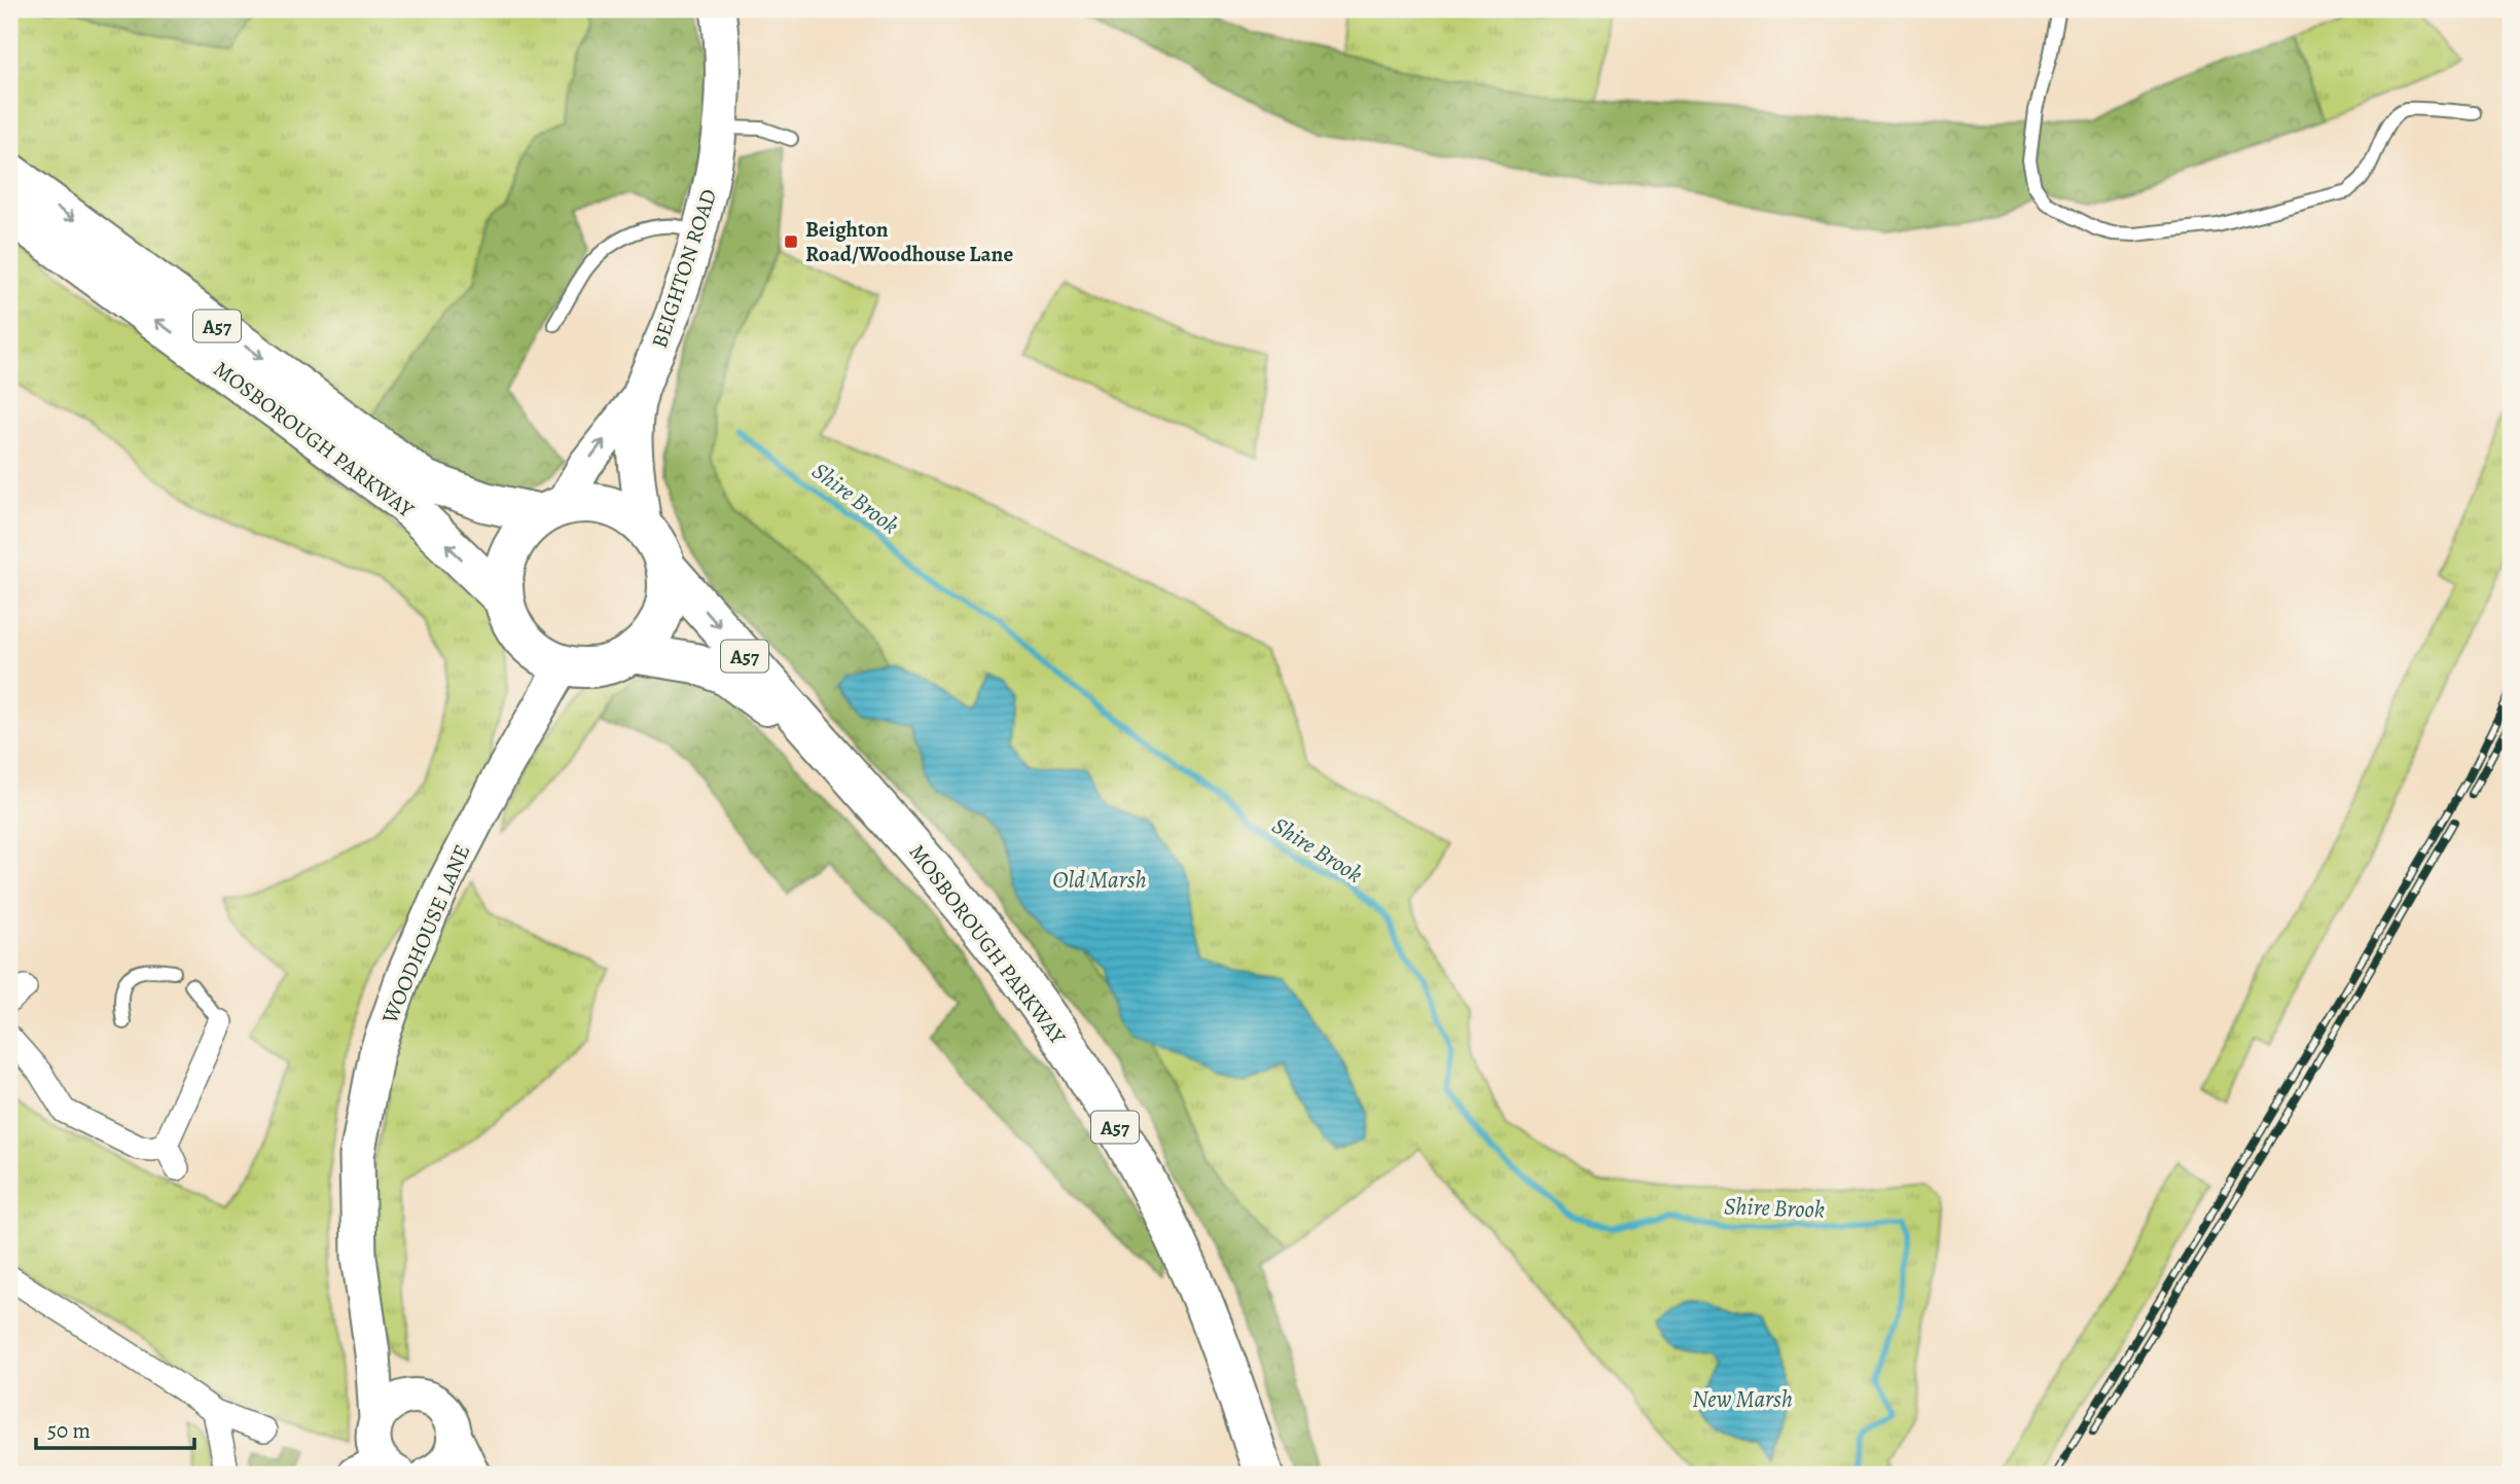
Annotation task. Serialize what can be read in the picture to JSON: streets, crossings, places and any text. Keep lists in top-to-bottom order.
{
  "streets": {
    "highway": ["A57", "MOSBOROUGH PARKWAY"],
    "street": ["BEIGHTON ROAD", "WOODHOUSE LANE"]
  },
  "crossings": [
    ["BEIGHTON ROAD", "MOSBOROUGH PARKWAY"],
    ["BEIGHTON ROAD", "WOODHOUSE LANE"],
    ["MOSBOROUGH PARKWAY", "WOODHOUSE LANE"]
  ],
  "water": ["Shire Brook", "Old Marsh", "New Marsh"],
  "places": {
    "transit": ["Beighton Road/Woodhouse Lane"]
  },
  "scale_bar": "50 m"
}
